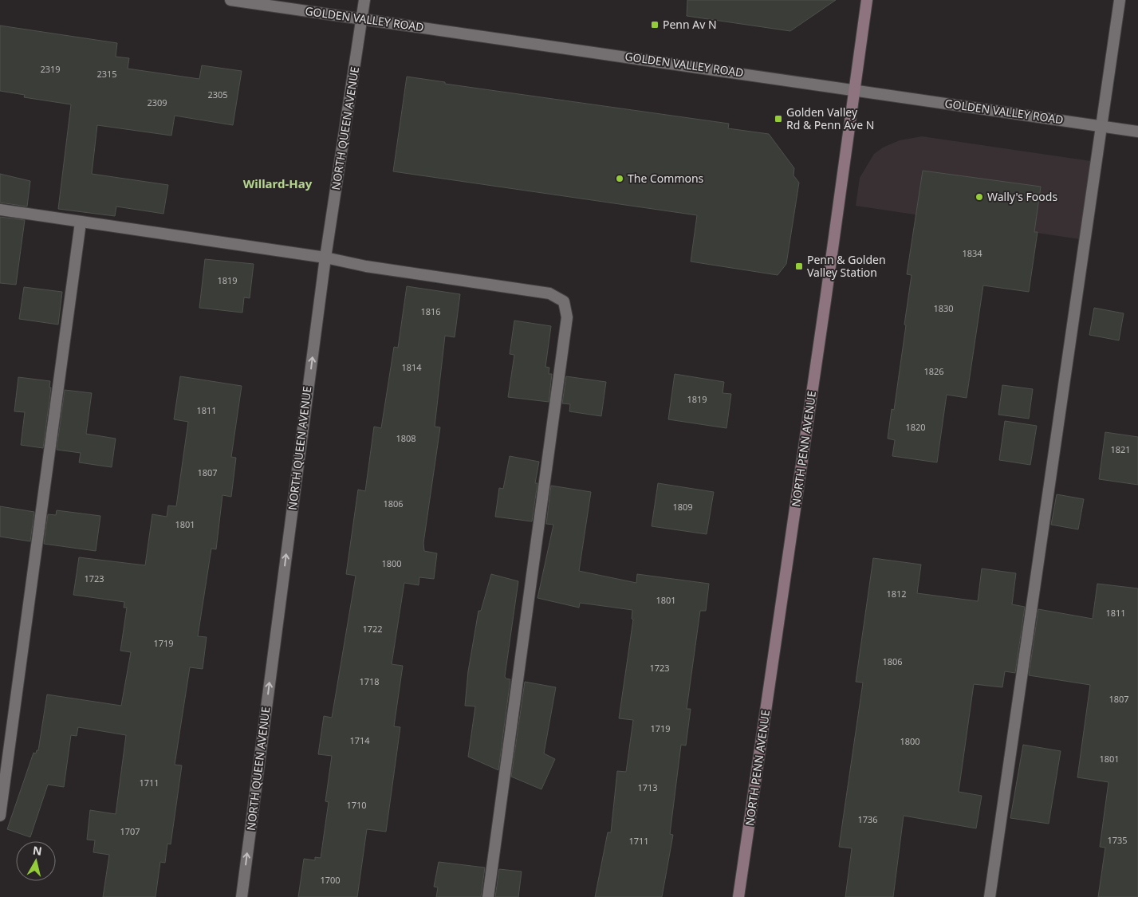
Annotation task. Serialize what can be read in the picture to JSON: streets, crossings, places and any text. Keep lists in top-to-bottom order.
{
  "streets": {
    "main road": ["NORTH PENN AVENUE"],
    "street": ["GOLDEN VALLEY ROAD", "NORTH QUEEN AVENUE"]
  },
  "crossings": [
    ["GOLDEN VALLEY ROAD", "NORTH QUEEN AVENUE"],
    ["GOLDEN VALLEY ROAD", "NORTH PENN AVENUE"]
  ],
  "one_way": ["NORTH QUEEN AVENUE"],
  "districts": ["Willard-Hay"],
  "places": {
    "transit": ["Penn Av N", "Golden Valley Rd & Penn Ave N", "Penn & Golden Valley Station"],
    "other": ["The Commons", "Wally's Foods"]
  },
  "house_numbers": [
    "2319",
    "2315",
    "2305",
    "2309",
    "1834",
    "1819",
    "1830",
    "1816",
    "1814",
    "1826",
    "1819",
    "1811",
    "1820",
    "1808",
    "1821",
    "1807",
    "1806",
    "1809",
    "1801",
    "1800",
    "1723",
    "1812",
    "1801",
    "1811",
    "1722",
    "1719",
    "1806",
    "1723",
    "1718",
    "1807",
    "1719",
    "1714",
    "1800",
    "1801",
    "1711",
    "1713",
    "1710",
    "1736",
    "1707",
    "1735",
    "1711",
    "1700"
  ],
  "north": "top"
}
